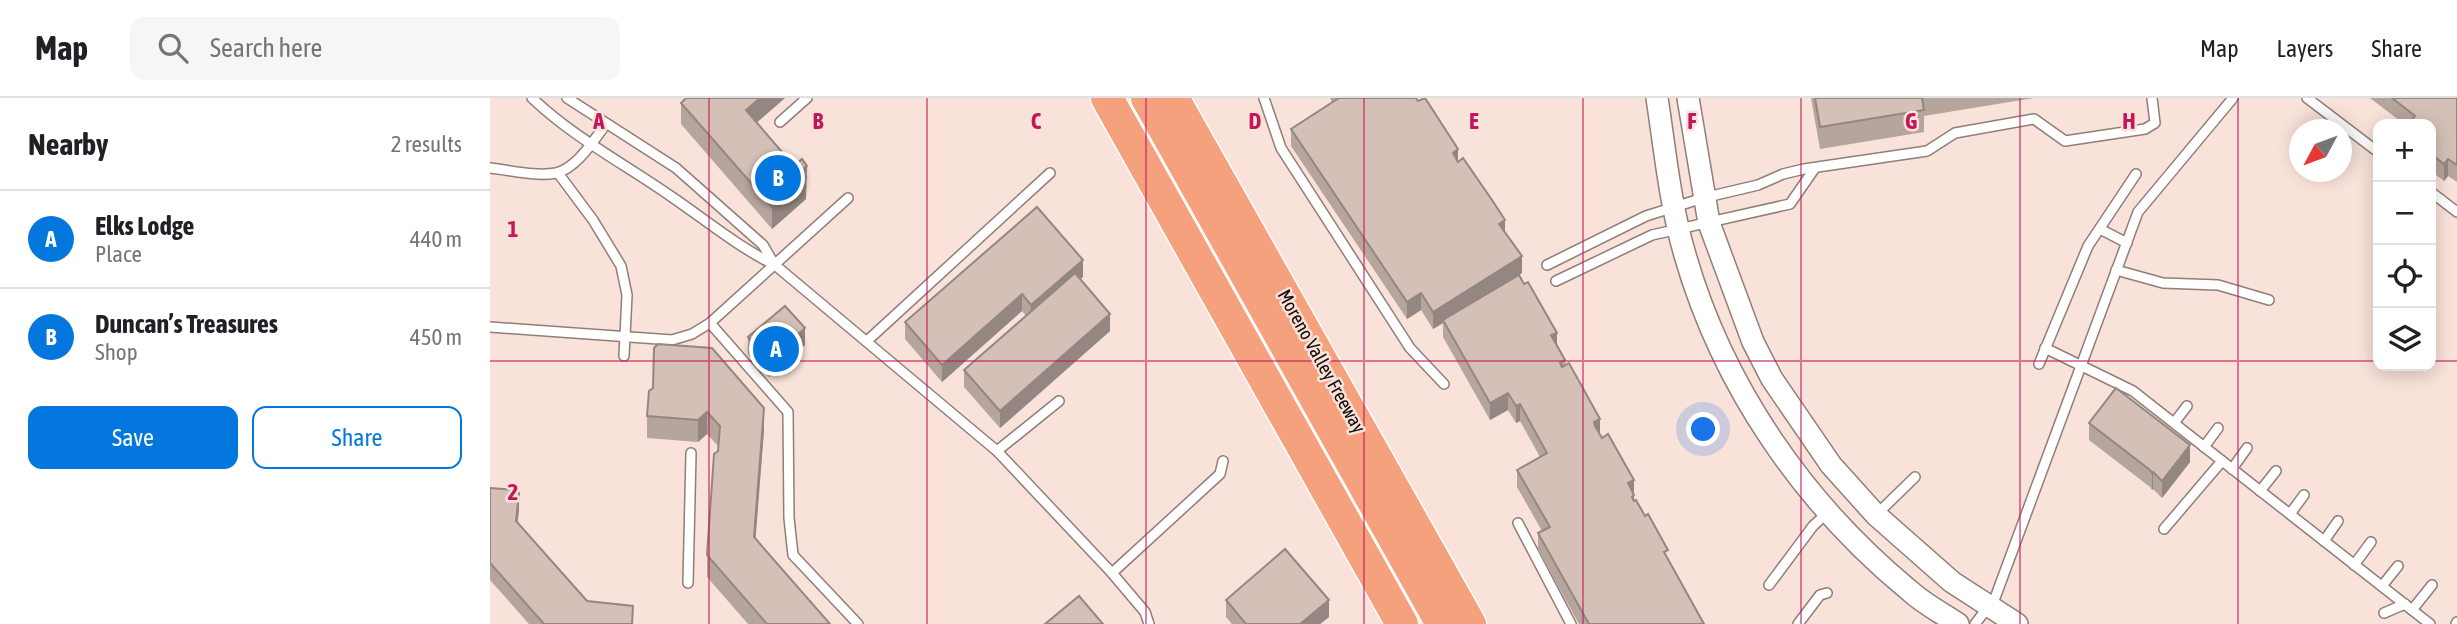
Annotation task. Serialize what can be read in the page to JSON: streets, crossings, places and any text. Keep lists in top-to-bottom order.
{
  "streets": {
    "highway": ["Moreno Valley Freeway"]
  },
  "north": "bottom left",
  "page": {
    "header": "Map",
    "search": "Search here",
    "nav": ["Map", "Layers", "Share"],
    "heading": ["Nearby", "2 results"],
    "map_buttons": ["+", "−"],
    "pins": ["B", "A"],
    "list": [
      {
        "mark": "A",
        "name": "Elks Lodge",
        "note": "Place",
        "value": "440 m"
      },
      {
        "mark": "B",
        "name": "Duncan’s Treasures",
        "note": "Shop",
        "value": "450 m"
      }
    ],
    "buttons": ["Save", "Share"]
  },
  "grid": {
    "columns": [
      "A",
      "B",
      "C",
      "D",
      "E",
      "F",
      "G",
      "H"
    ],
    "rows": ["1", "2"]
  }
}
